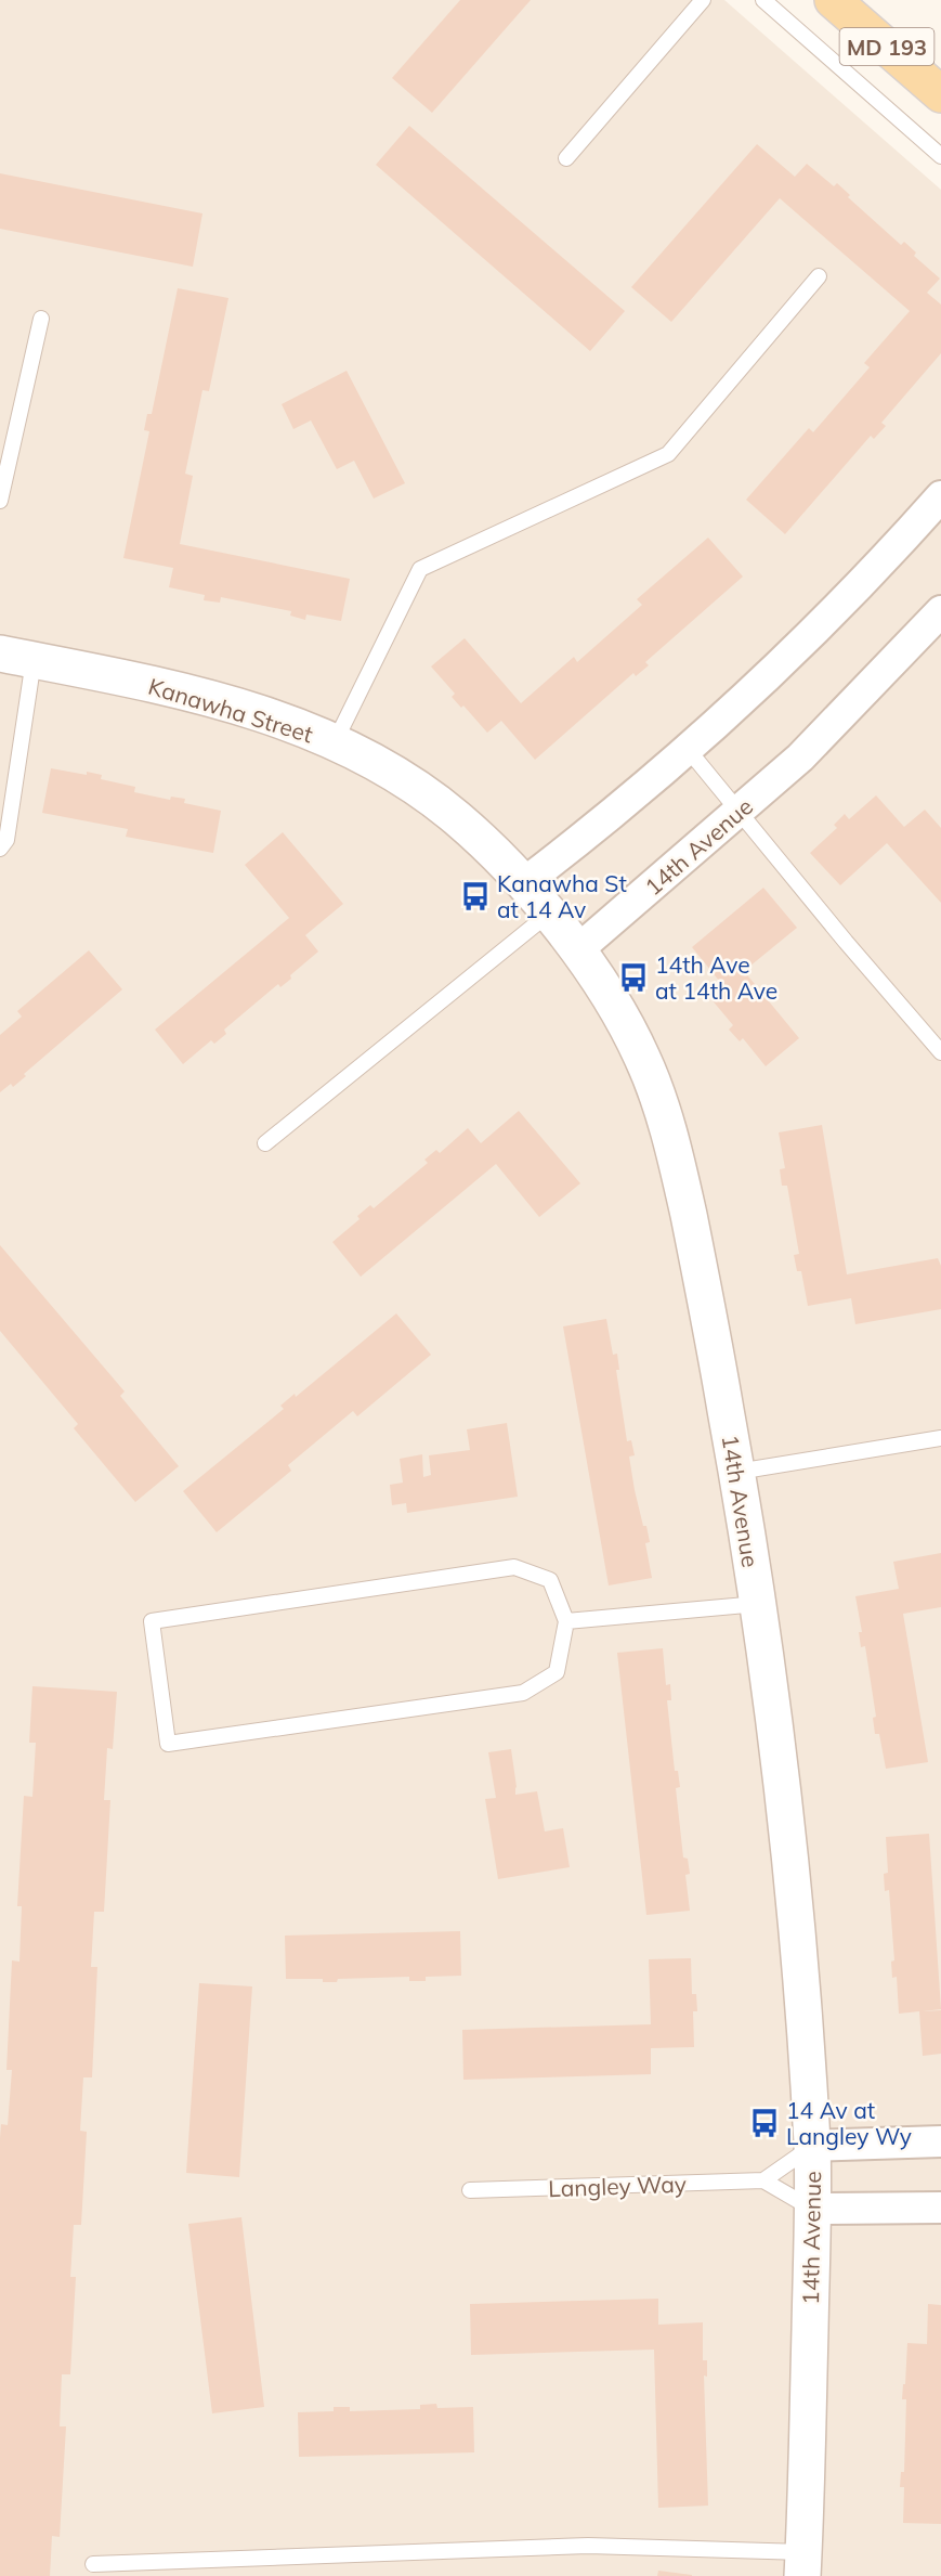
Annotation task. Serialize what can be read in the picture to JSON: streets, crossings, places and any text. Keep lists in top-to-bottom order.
{
  "streets": {
    "main road": ["MD 193"],
    "street": ["Kanawha Street", "14th Avenue"],
    "lane": ["Langley Way"]
  },
  "crossings": [
    ["Kanawha Street", "14th Avenue"]
  ],
  "places": {
    "bus stop": ["Kanawha St at 14 Av", "14th Ave at 14th Ave", "14 Av at Langley Wy"]
  }
}
